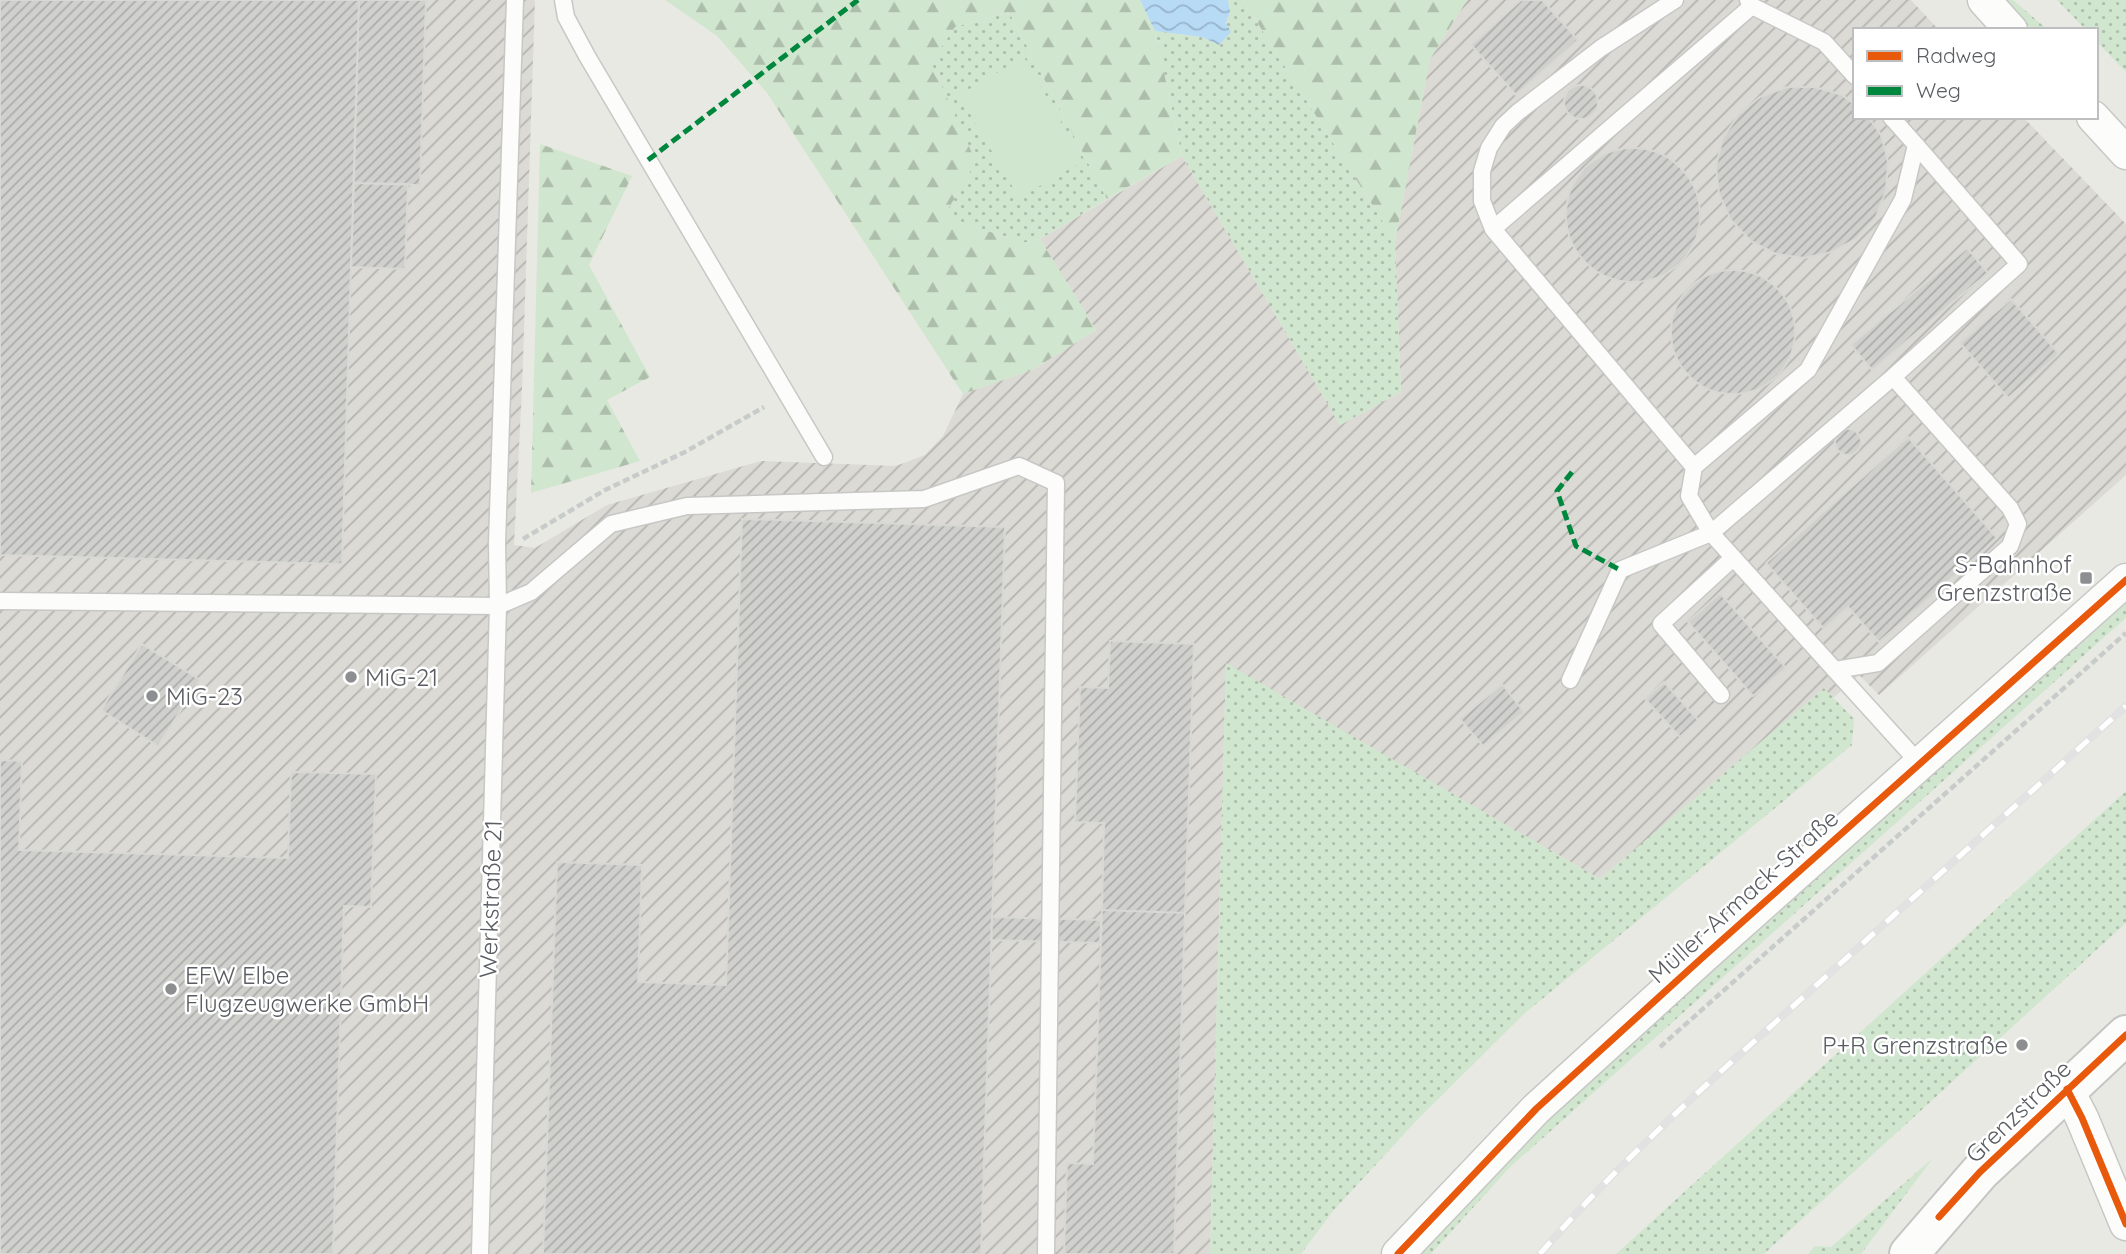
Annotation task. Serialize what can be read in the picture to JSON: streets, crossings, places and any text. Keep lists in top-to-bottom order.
{
  "streets": {
    "main road": ["Grenzstraße"],
    "street": ["Müller-Armack-Straße"],
    "lane": ["Werkstraße 21"]
  },
  "places": {
    "transit": ["S-Bahnhof Grenzstraße"],
    "other": [
      "MiG-21",
      "MiG-23",
      "EFW Elbe Flugzeugwerke GmbH",
      "P+R Grenzstraße"
    ]
  },
  "legend": ["Radweg", "Weg"]
}
